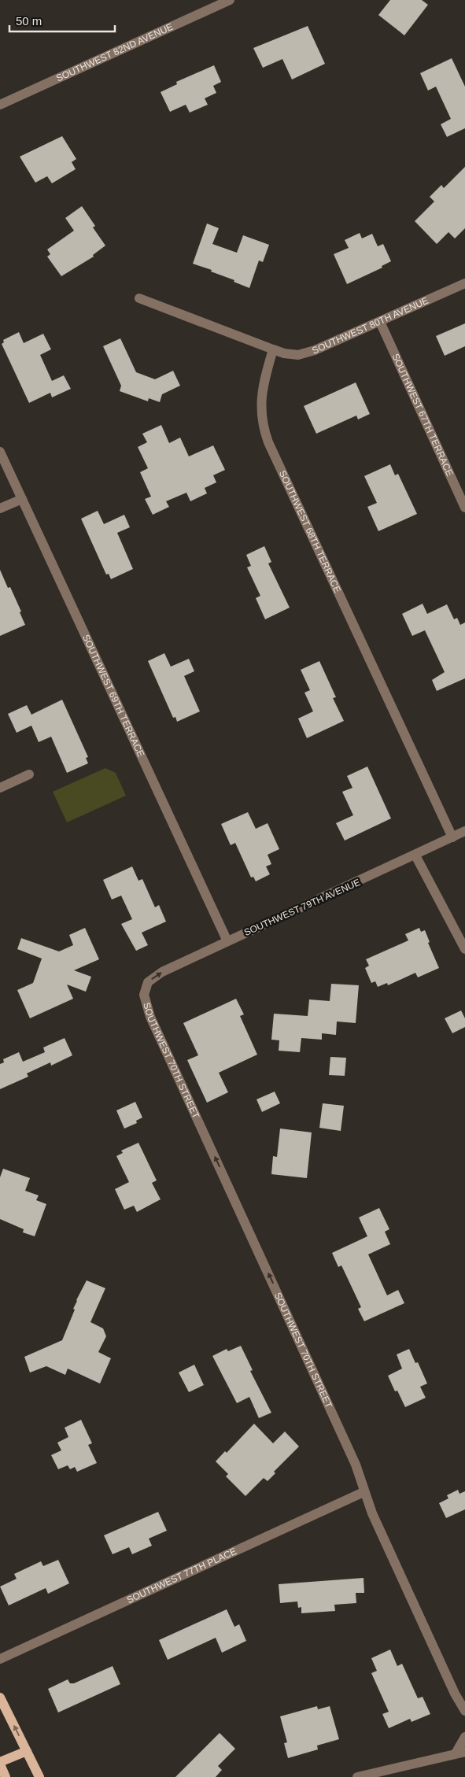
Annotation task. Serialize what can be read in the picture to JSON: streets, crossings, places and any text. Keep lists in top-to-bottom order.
{
  "streets": {
    "street": [
      "SOUTHWEST 82ND AVENUE",
      "SOUTHWEST 80TH AVENUE",
      "SOUTHWEST 67TH TERRACE",
      "SOUTHWEST 68TH TERRACE",
      "SOUTHWEST 69TH TERRACE",
      "SOUTHWEST 79TH AVENUE",
      "SOUTHWEST 70TH STREET",
      "SOUTHWEST 77TH PLACE"
    ]
  },
  "crossings": [
    ["SOUTHWEST 80TH AVENUE", "SOUTHWEST 67TH TERRACE"],
    ["SOUTHWEST 80TH AVENUE", "SOUTHWEST 68TH TERRACE"],
    ["SOUTHWEST 68TH TERRACE", "SOUTHWEST 79TH AVENUE"],
    ["SOUTHWEST 69TH TERRACE", "SOUTHWEST 79TH AVENUE"],
    ["SOUTHWEST 79TH AVENUE", "SOUTHWEST 70TH STREET"],
    ["SOUTHWEST 70TH STREET", "SOUTHWEST 77TH PLACE"]
  ],
  "one_way": ["SOUTHWEST 70TH STREET"],
  "scale_bar": "50 m"
}
